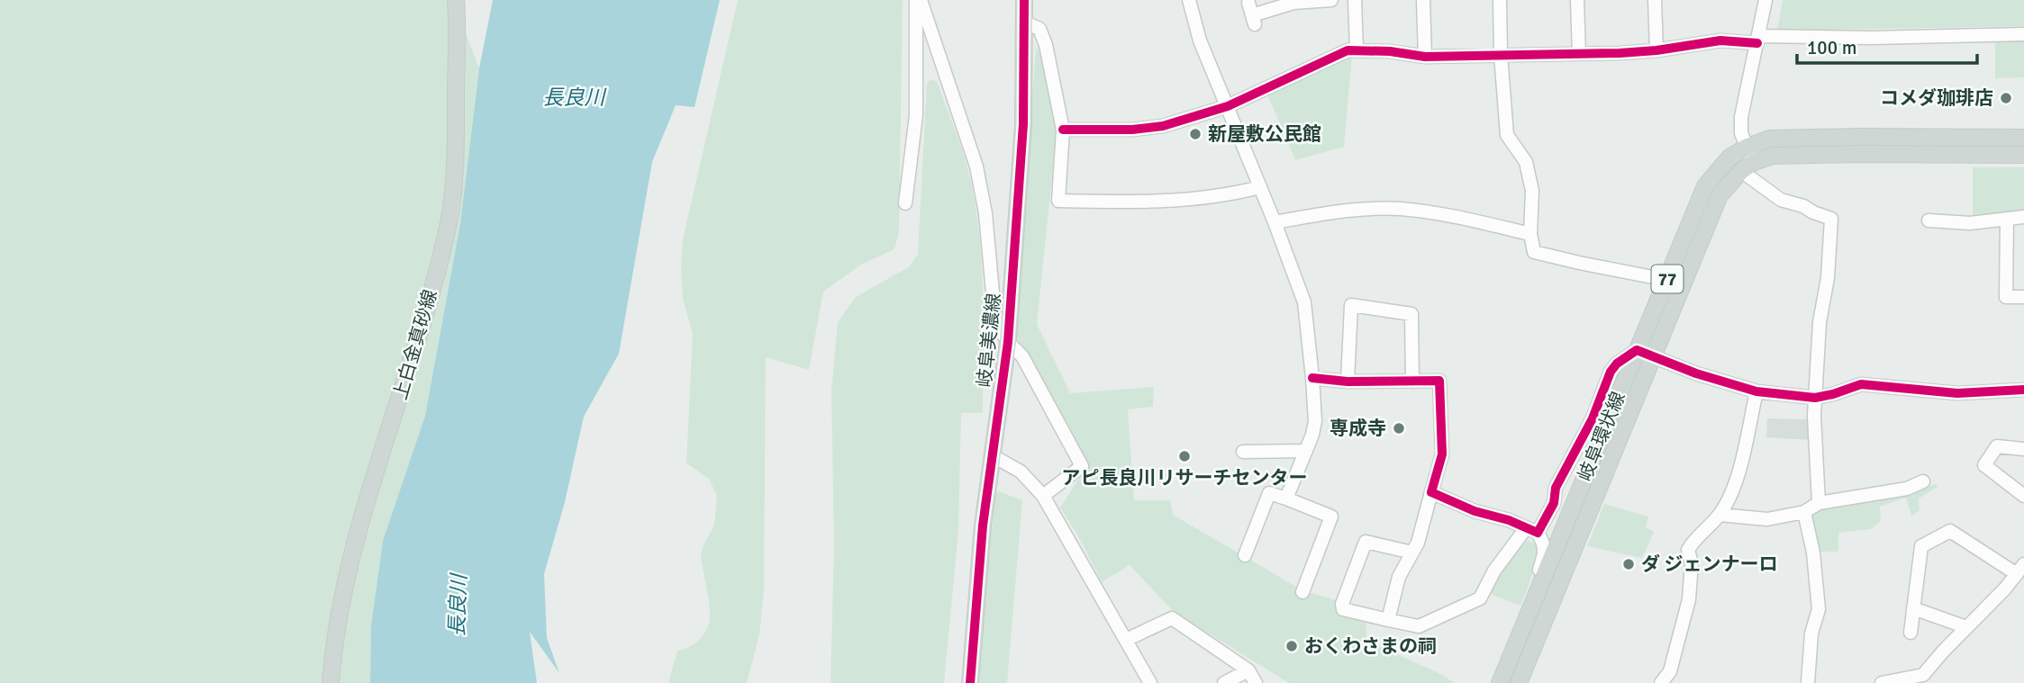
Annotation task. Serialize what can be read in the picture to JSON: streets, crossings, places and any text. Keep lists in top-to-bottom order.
{
  "streets": {
    "main road": [
      "77",
      "岐阜美濃線",
      "上白金真砂線",
      "岐阜環状線"
    ]
  },
  "water": ["長良川"],
  "places": [
    "コメダ珈琲店",
    "新屋敷公民館",
    "専成寺",
    "アピ長良川リサーチセンター",
    "ダ ジェンナーロ",
    "おくわさまの祠"
  ],
  "scale_bar": "100 m"
}
